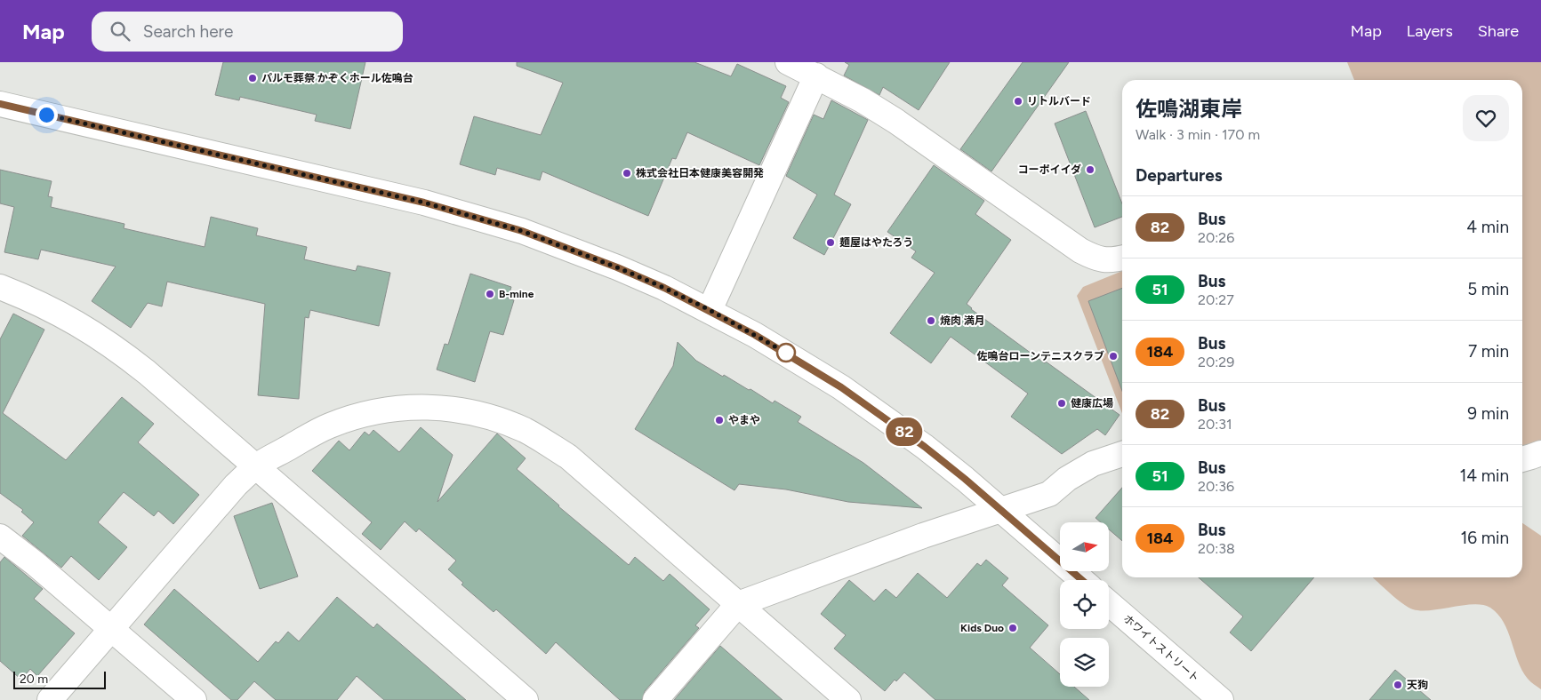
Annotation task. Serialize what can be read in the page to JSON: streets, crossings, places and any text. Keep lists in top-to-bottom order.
{
  "streets": {
    "street": ["ホワイトストリート"]
  },
  "places": [
    "パルモ葬祭 かぞくホール佐鳴台",
    "リトルバード",
    "コーポイイダ",
    "株式会社日本健康美容開発",
    "麺屋はやたろう",
    "B-mine",
    "焼肉 満月",
    "佐鳴台ローンテニスクラブ",
    "健康広場",
    "やまや",
    "Kids Duo",
    "天狗"
  ],
  "lines": ["bus line 82"],
  "scale_bar": "20 m",
  "north": "right",
  "page": {
    "header": "Map",
    "search": "Search here",
    "nav": ["Map", "Layers", "Share"],
    "on_map": "82",
    "heading": [
      ["佐鳴湖東岸", "Walk · 3 min · 170 m"],
      "Departures"
    ],
    "list": [
      {
        "mark": "82",
        "name": "Bus",
        "note": "20:26",
        "value": "4 min"
      },
      {
        "mark": "51",
        "name": "Bus",
        "note": "20:27",
        "value": "5 min"
      },
      {
        "mark": "184",
        "name": "Bus",
        "note": "20:29",
        "value": "7 min"
      },
      {
        "mark": "82",
        "name": "Bus",
        "note": "20:31",
        "value": "9 min"
      },
      {
        "mark": "51",
        "name": "Bus",
        "note": "20:36",
        "value": "14 min"
      },
      {
        "mark": "184",
        "name": "Bus",
        "note": "20:38",
        "value": "16 min"
      }
    ],
    "scale": "20 m"
  }
}
